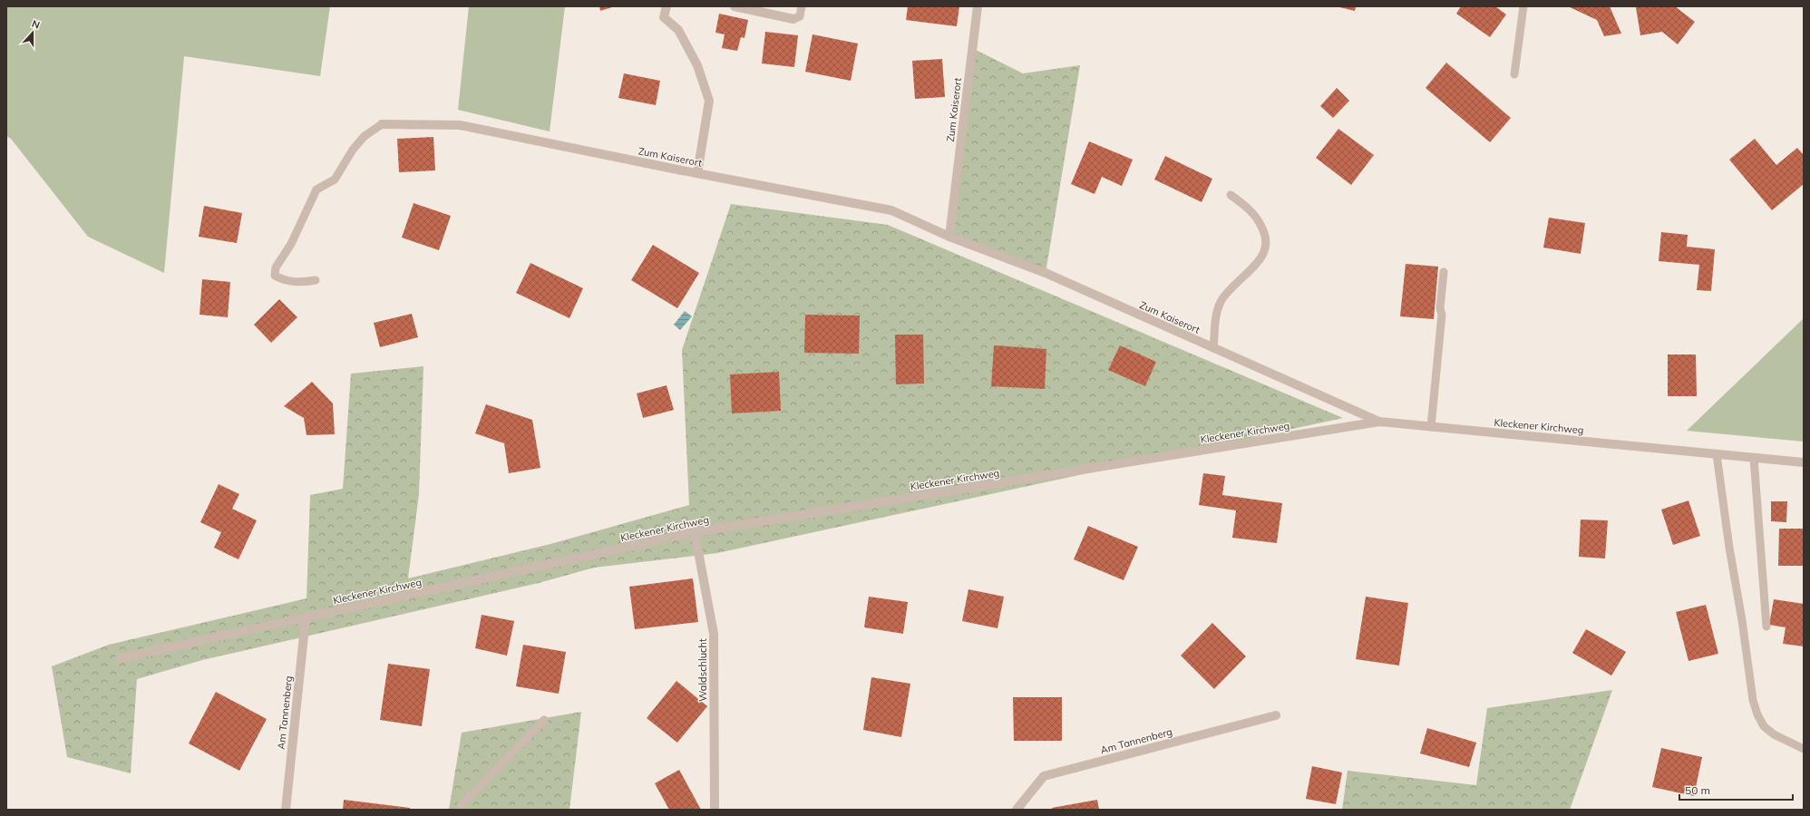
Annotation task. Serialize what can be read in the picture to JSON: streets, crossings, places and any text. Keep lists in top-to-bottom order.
{
  "streets": {
    "street": [
      "Zum Kaiserort",
      "Kleckener Kirchweg",
      "Waldschlucht",
      "Am Tannenberg"
    ]
  },
  "crossings": [
    ["Zum Kaiserort", "Kleckener Kirchweg"],
    ["Kleckener Kirchweg", "Waldschlucht"],
    ["Kleckener Kirchweg", "Am Tannenberg"]
  ],
  "scale_bar": "50 m",
  "north": "top"
}
